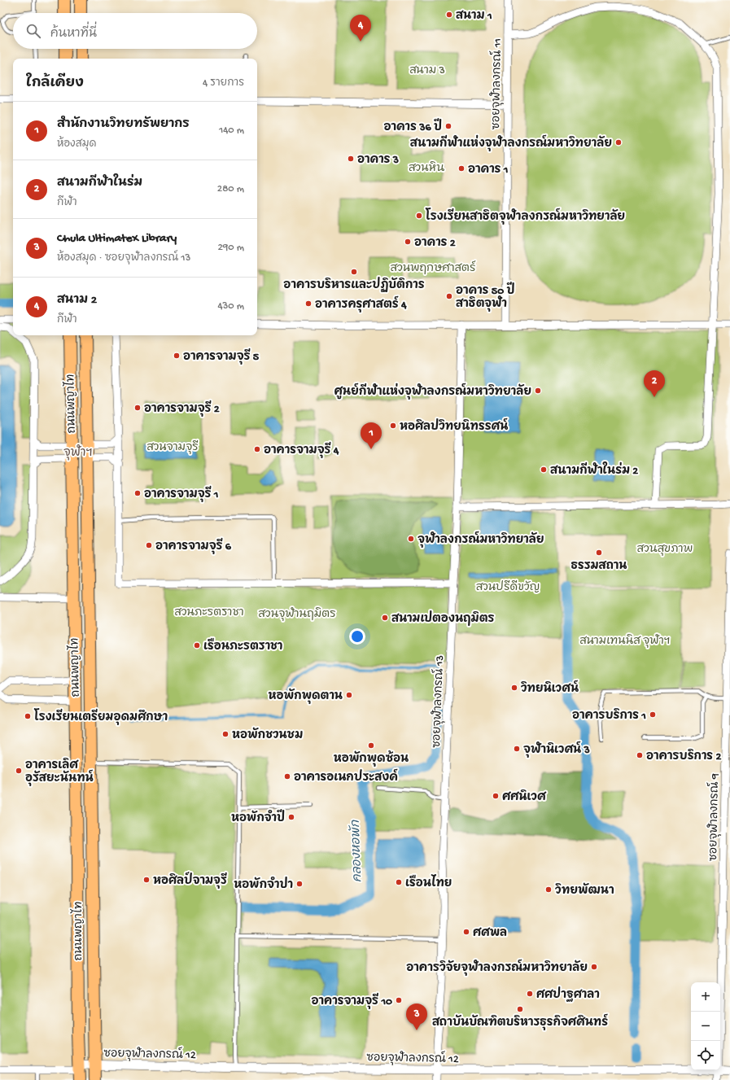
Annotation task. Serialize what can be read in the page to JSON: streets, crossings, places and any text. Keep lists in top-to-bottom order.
{
  "streets": {
    "main road": ["ถนนพญาไท"],
    "street": [
      "ซอยจุฬาลงกรณ์ 11",
      "ซอยจุฬาลงกรณ์ 13",
      "ซอยจุฬาลงกรณ์ 9",
      "ซอยจุฬาลงกรณ์ 12"
    ]
  },
  "crossings": [
    ["ถนนพญาไท", "ซอยจุฬาลงกรณ์ 12"],
    ["ซอยจุฬาลงกรณ์ 13", "ซอยจุฬาลงกรณ์ 12"],
    ["ซอยจุฬาลงกรณ์ 9", "ซอยจุฬาลงกรณ์ 12"]
  ],
  "districts": ["จุฬาฯ"],
  "water": ["คลองหอพัก"],
  "parks": [
    "สนาม 3",
    "สวนหิน",
    "สวนพฤกษศาสตร์",
    "สวนจามจุรี",
    "สวนสุขภาพ",
    "สวนปรีดีขวัญ",
    "สวนภะรตราชา",
    "สวนจุฬานฤมิตร",
    "สนามเทนนิส จุฬาฯ"
  ],
  "places": [
    "สนาม 1",
    "อาคาร 36 ปี",
    "สนามกีฬาแห่งจุฬาลงกรณ์มหาวิทยาลัย",
    "อาคาร 3",
    "อาคาร 1",
    "โรงเรียนสาธิตจุฬาลงกรณ์มหาวิทยาลัย",
    "อาคาร 2",
    "อาคารบริหารและปฏิบัติการ",
    "อาคาร 50 ปี สาธิตจุฬา",
    "อาคารครุศาสตร์ 4",
    "อาคารจามจุรี 5",
    "ศูนย์กีฬาแห่งจุฬาลงกรณ์มหาวิทยาลัย",
    "อาคารจามจุรี 2",
    "หอศิลปวิทยนิทรรศน์",
    "อาคารจามจุรี 4",
    "สนามกีฬาในร่ม 2",
    "อาคารจามจุรี 1",
    "จุฬาลงกรณ์มหาวิทยาลัย",
    "อาคารจามจุรี 6",
    "ธรรมสถาน",
    "สนามเปตองนฤมิตร",
    "เรือนภะรตราชา",
    "วิทยนิเวศน์",
    "หอพักพุดตาน",
    "อาคารบริการ 1",
    "โรงเรียนเตรียมอุดมศึกษา",
    "หอพักชวนชม",
    "หอพักพุดซ้อน",
    "จุฬานิเวศน์ 3",
    "อาคารบริการ 2",
    "อาคารเลิศ อุรัสยะนันทน์",
    "อาคารอเนกประสงค์",
    "ศศนิเวศ",
    "หอพักจำปี",
    "หอศิลป์จามจุรี",
    "เรือนไทย",
    "หอพักจำปา",
    "วิทยพัฒนา",
    "ศศพล",
    "อาคารวิจัยจุฬาลงกรณ์มหาวิทยาลัย",
    "ศศปาฐศาลา",
    "อาคารจามจุรี 10",
    "สถาบันบัณฑิตบริหารธุรกิจศศินทร์"
  ],
  "page": {
    "search": "ค้นหาที่นี่",
    "pins": [
      "4",
      "2",
      "1",
      "3"
    ],
    "heading": ["ใกล้เคียง", "4 รายการ"],
    "list": [
      {
        "mark": "1",
        "name": "สำนักงานวิทยทรัพยากร",
        "note": "ห้องสมุด",
        "value": "140 m"
      },
      {
        "mark": "2",
        "name": "สนามกีฬาในร่ม",
        "note": "กีฬา",
        "value": "280 m"
      },
      {
        "mark": "3",
        "name": "Chula UltimateX Library",
        "note": "ห้องสมุด · ซอยจุฬาลงกรณ์ 13",
        "value": "290 m"
      },
      {
        "mark": "4",
        "name": "สนาม 2",
        "note": "กีฬา",
        "value": "430 m"
      }
    ],
    "map_buttons": ["+", "−"]
  }
}
